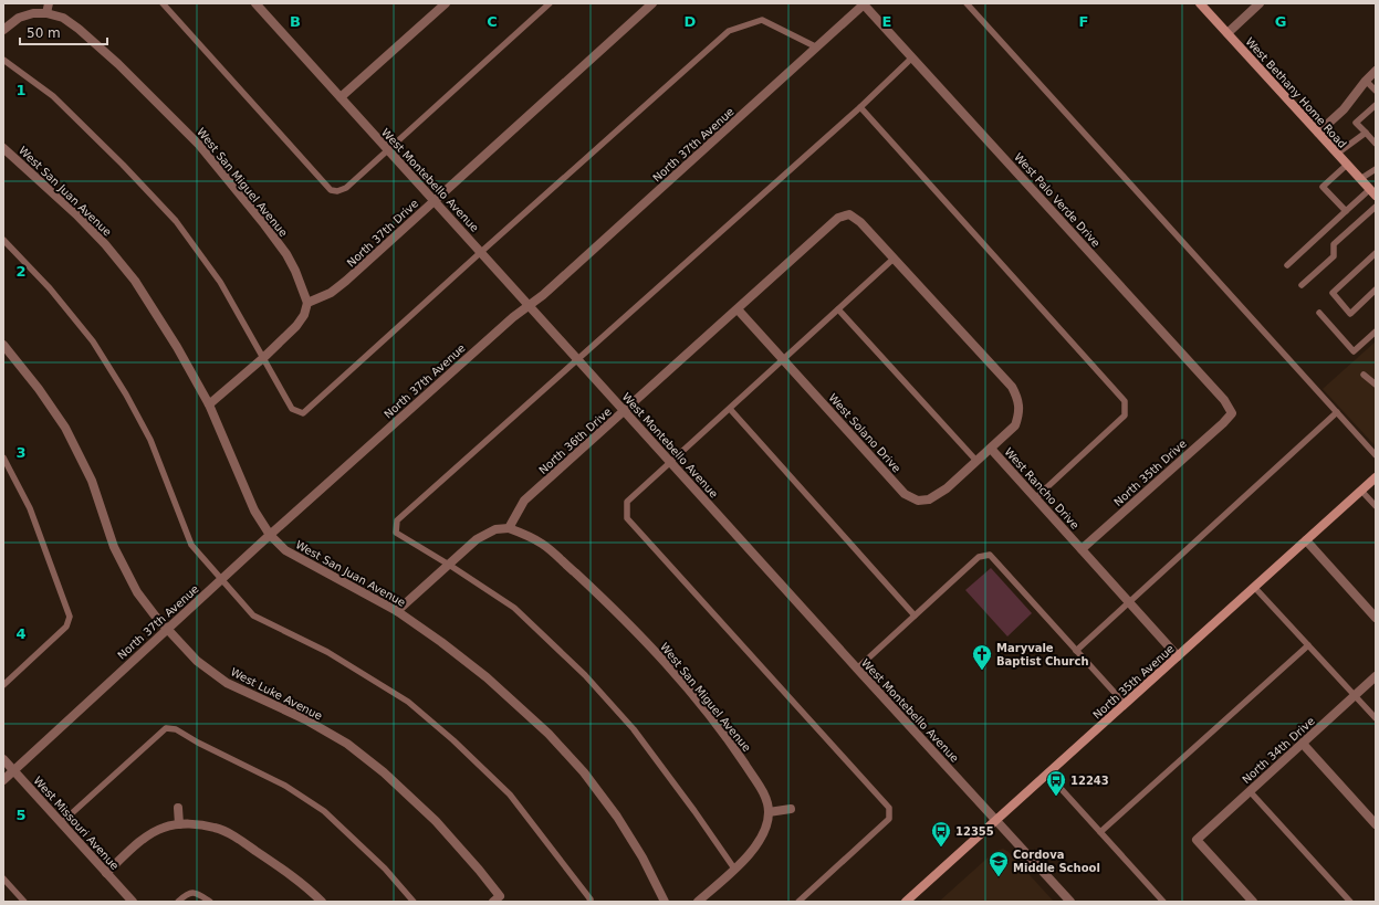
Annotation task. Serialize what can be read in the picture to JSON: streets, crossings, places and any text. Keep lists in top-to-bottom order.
{
  "streets": {
    "main road": ["West Bethany Home Road", "North 35th Avenue"],
    "street": [
      "North 37th Avenue",
      "West Montebello Avenue",
      "West San Miguel Avenue",
      "West San Juan Avenue",
      "West Palo Verde Drive",
      "North 37th Drive",
      "West Solano Drive",
      "North 36th Drive",
      "North 35th Drive",
      "West Rancho Drive",
      "West Luke Avenue",
      "North 34th Drive",
      "West Missouri Avenue"
    ]
  },
  "crossings": [
    ["North 37th Avenue", "West Montebello Avenue"],
    ["North 37th Avenue", "West San Juan Avenue"],
    ["North 37th Avenue", "West Palo Verde Drive"],
    ["North 37th Avenue", "West Luke Avenue"],
    ["North 37th Avenue", "West Missouri Avenue"],
    ["West Montebello Avenue", "North 37th Drive"],
    ["West Montebello Avenue", "North 36th Drive"],
    ["West Montebello Avenue", "North 35th Avenue"],
    ["West San Miguel Avenue", "North 37th Drive"],
    ["West San Miguel Avenue", "North 36th Drive"],
    ["West Palo Verde Drive", "North 35th Drive"],
    ["West Solano Drive", "North 36th Drive"],
    ["West Solano Drive", "West Rancho Drive"],
    ["North 36th Drive", "West Rancho Drive"],
    ["North 35th Drive", "West Rancho Drive"],
    ["West Rancho Drive", "North 35th Avenue"]
  ],
  "places": {
    "church": ["Maryvale Baptist Church"],
    "bus stop": ["12243", "12355"],
    "school or university": ["Cordova Middle School"]
  },
  "scale_bar": "50 m",
  "grid": {
    "columns": [
      "B",
      "C",
      "D",
      "E",
      "F",
      "G"
    ],
    "rows": [
      "1",
      "2",
      "3",
      "4",
      "5"
    ]
  }
}
